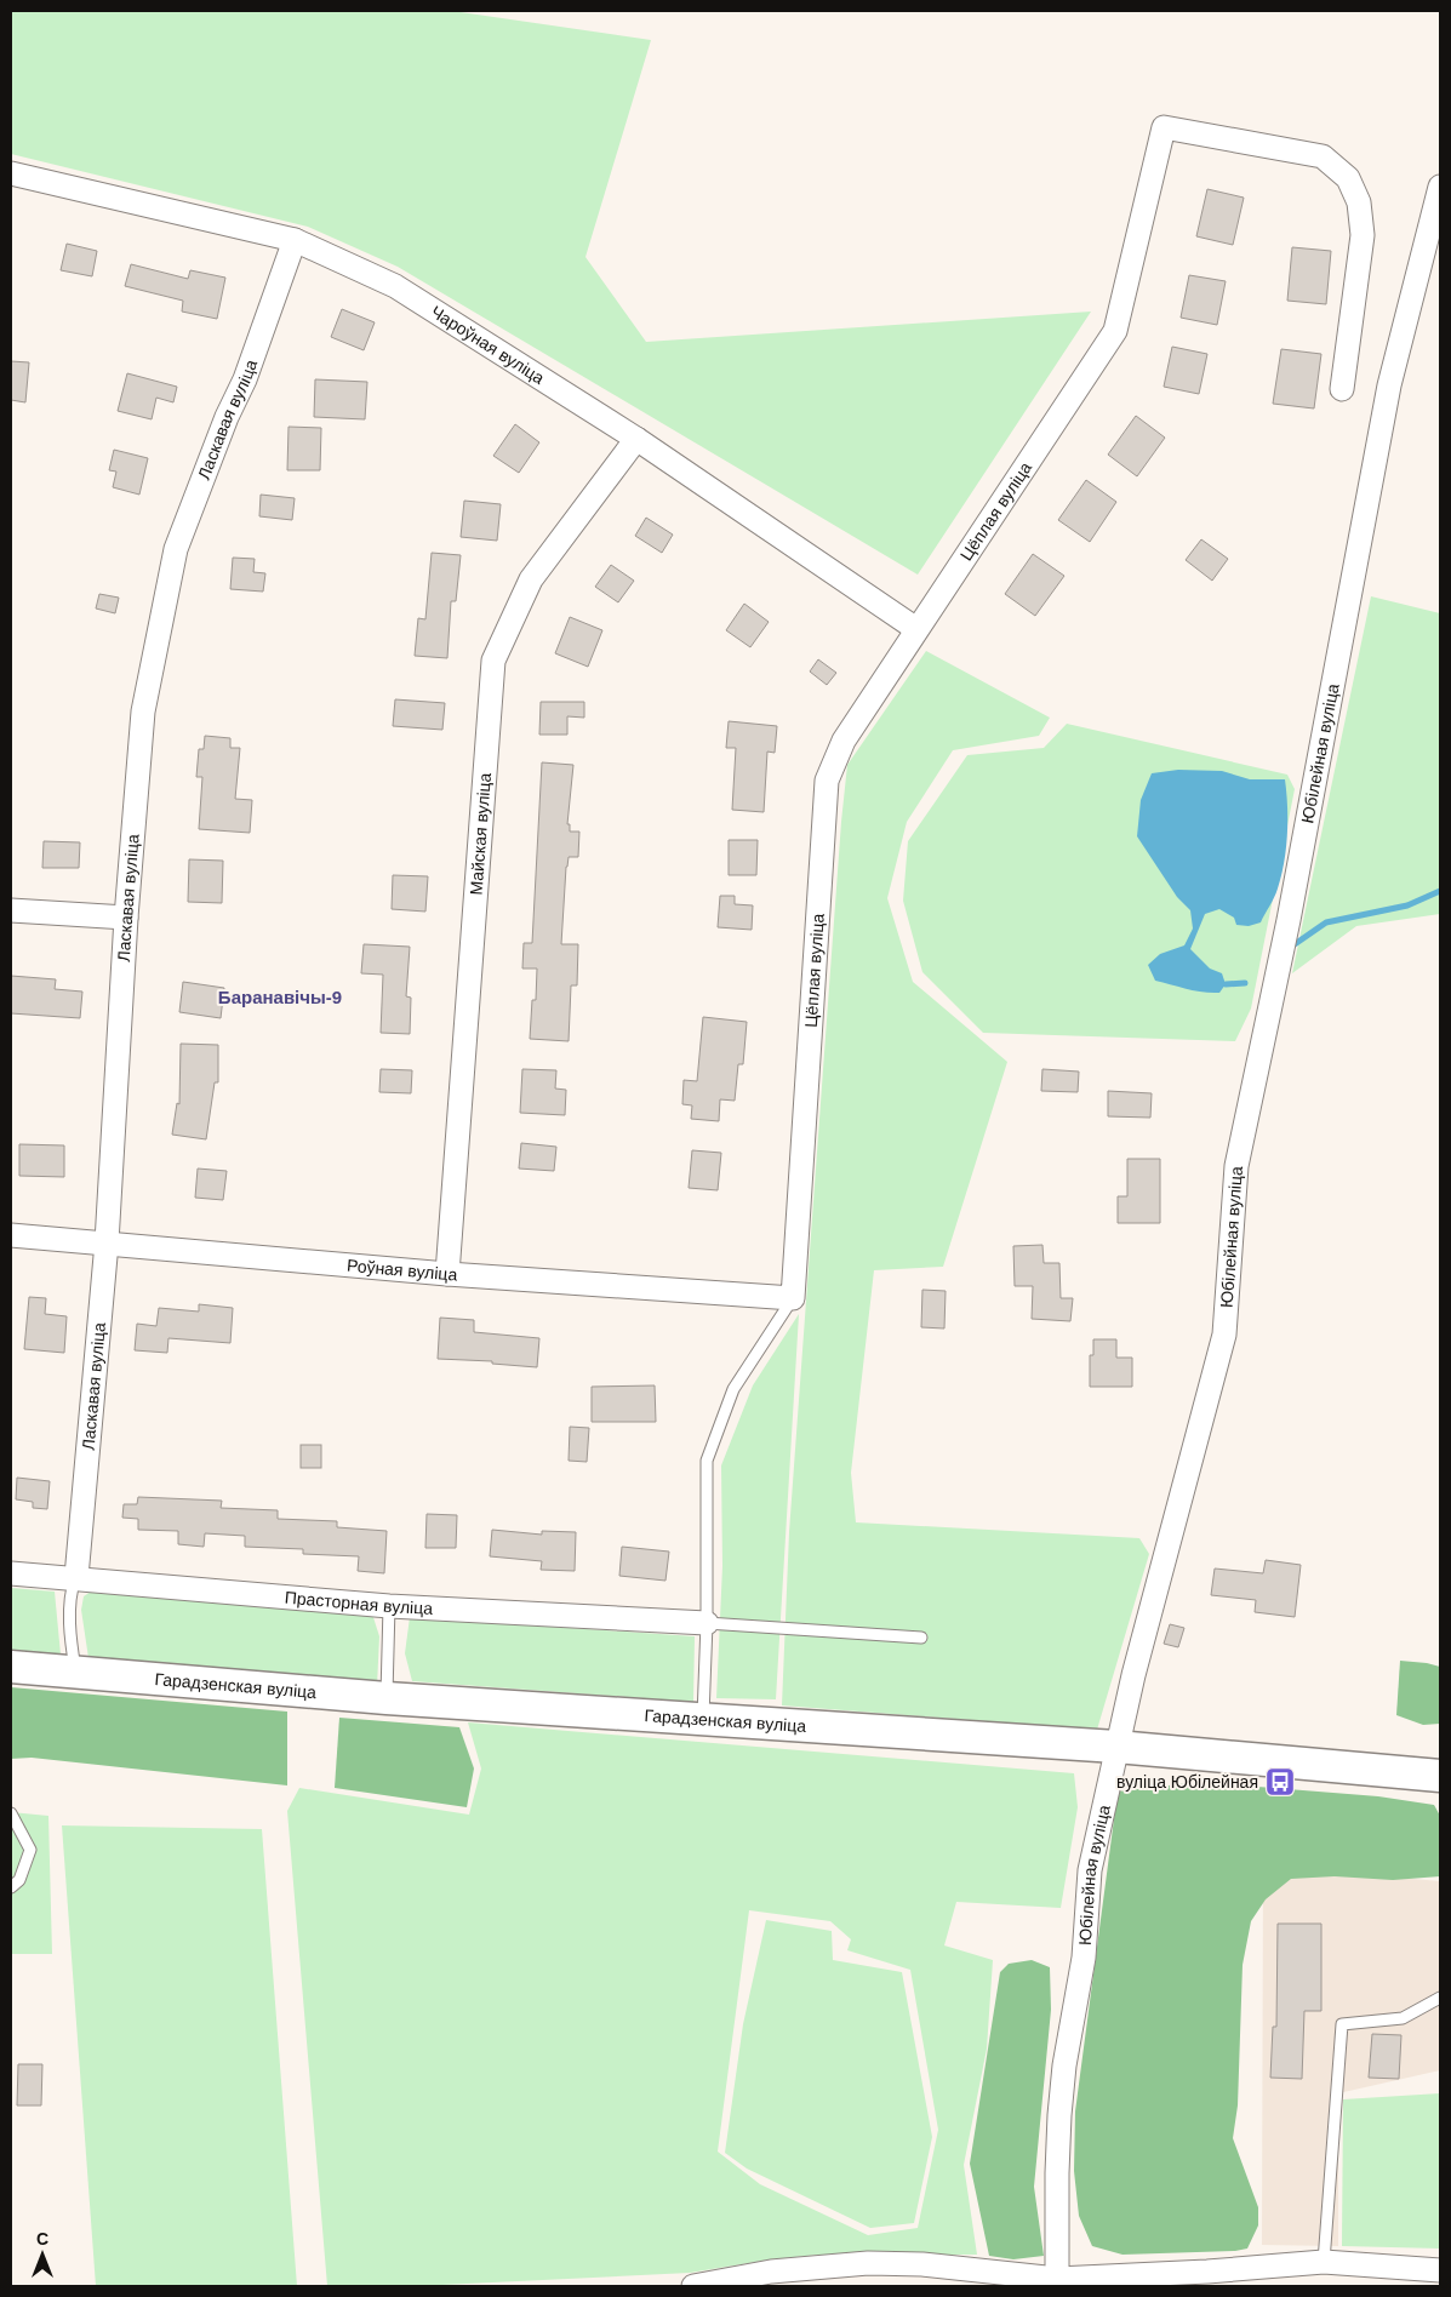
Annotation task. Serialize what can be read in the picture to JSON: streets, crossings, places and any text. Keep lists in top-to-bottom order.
{
  "streets": {
    "main road": ["Гарадзенская вуліца"],
    "street": [
      "Чароўная вуліца",
      "Ласкавая вуліца",
      "Цёплая вуліца",
      "Юбілейная вуліца",
      "Майская вуліца",
      "Роўная вуліца",
      "Прасторная вуліца"
    ]
  },
  "crossings": [
    ["Чароўная вуліца", "Ласкавая вуліца"],
    ["Чароўная вуліца", "Цёплая вуліца"],
    ["Чароўная вуліца", "Майская вуліца"],
    ["Ласкавая вуліца", "Роўная вуліца"],
    ["Ласкавая вуліца", "Прасторная вуліца"],
    ["Цёплая вуліца", "Роўная вуліца"],
    ["Юбілейная вуліца", "Гарадзенская вуліца"],
    ["Майская вуліца", "Роўная вуліца"]
  ],
  "districts": ["Баранавічы-9"],
  "places": {
    "bus stop": ["вуліца Юбілейная"]
  },
  "north": "top"
}
